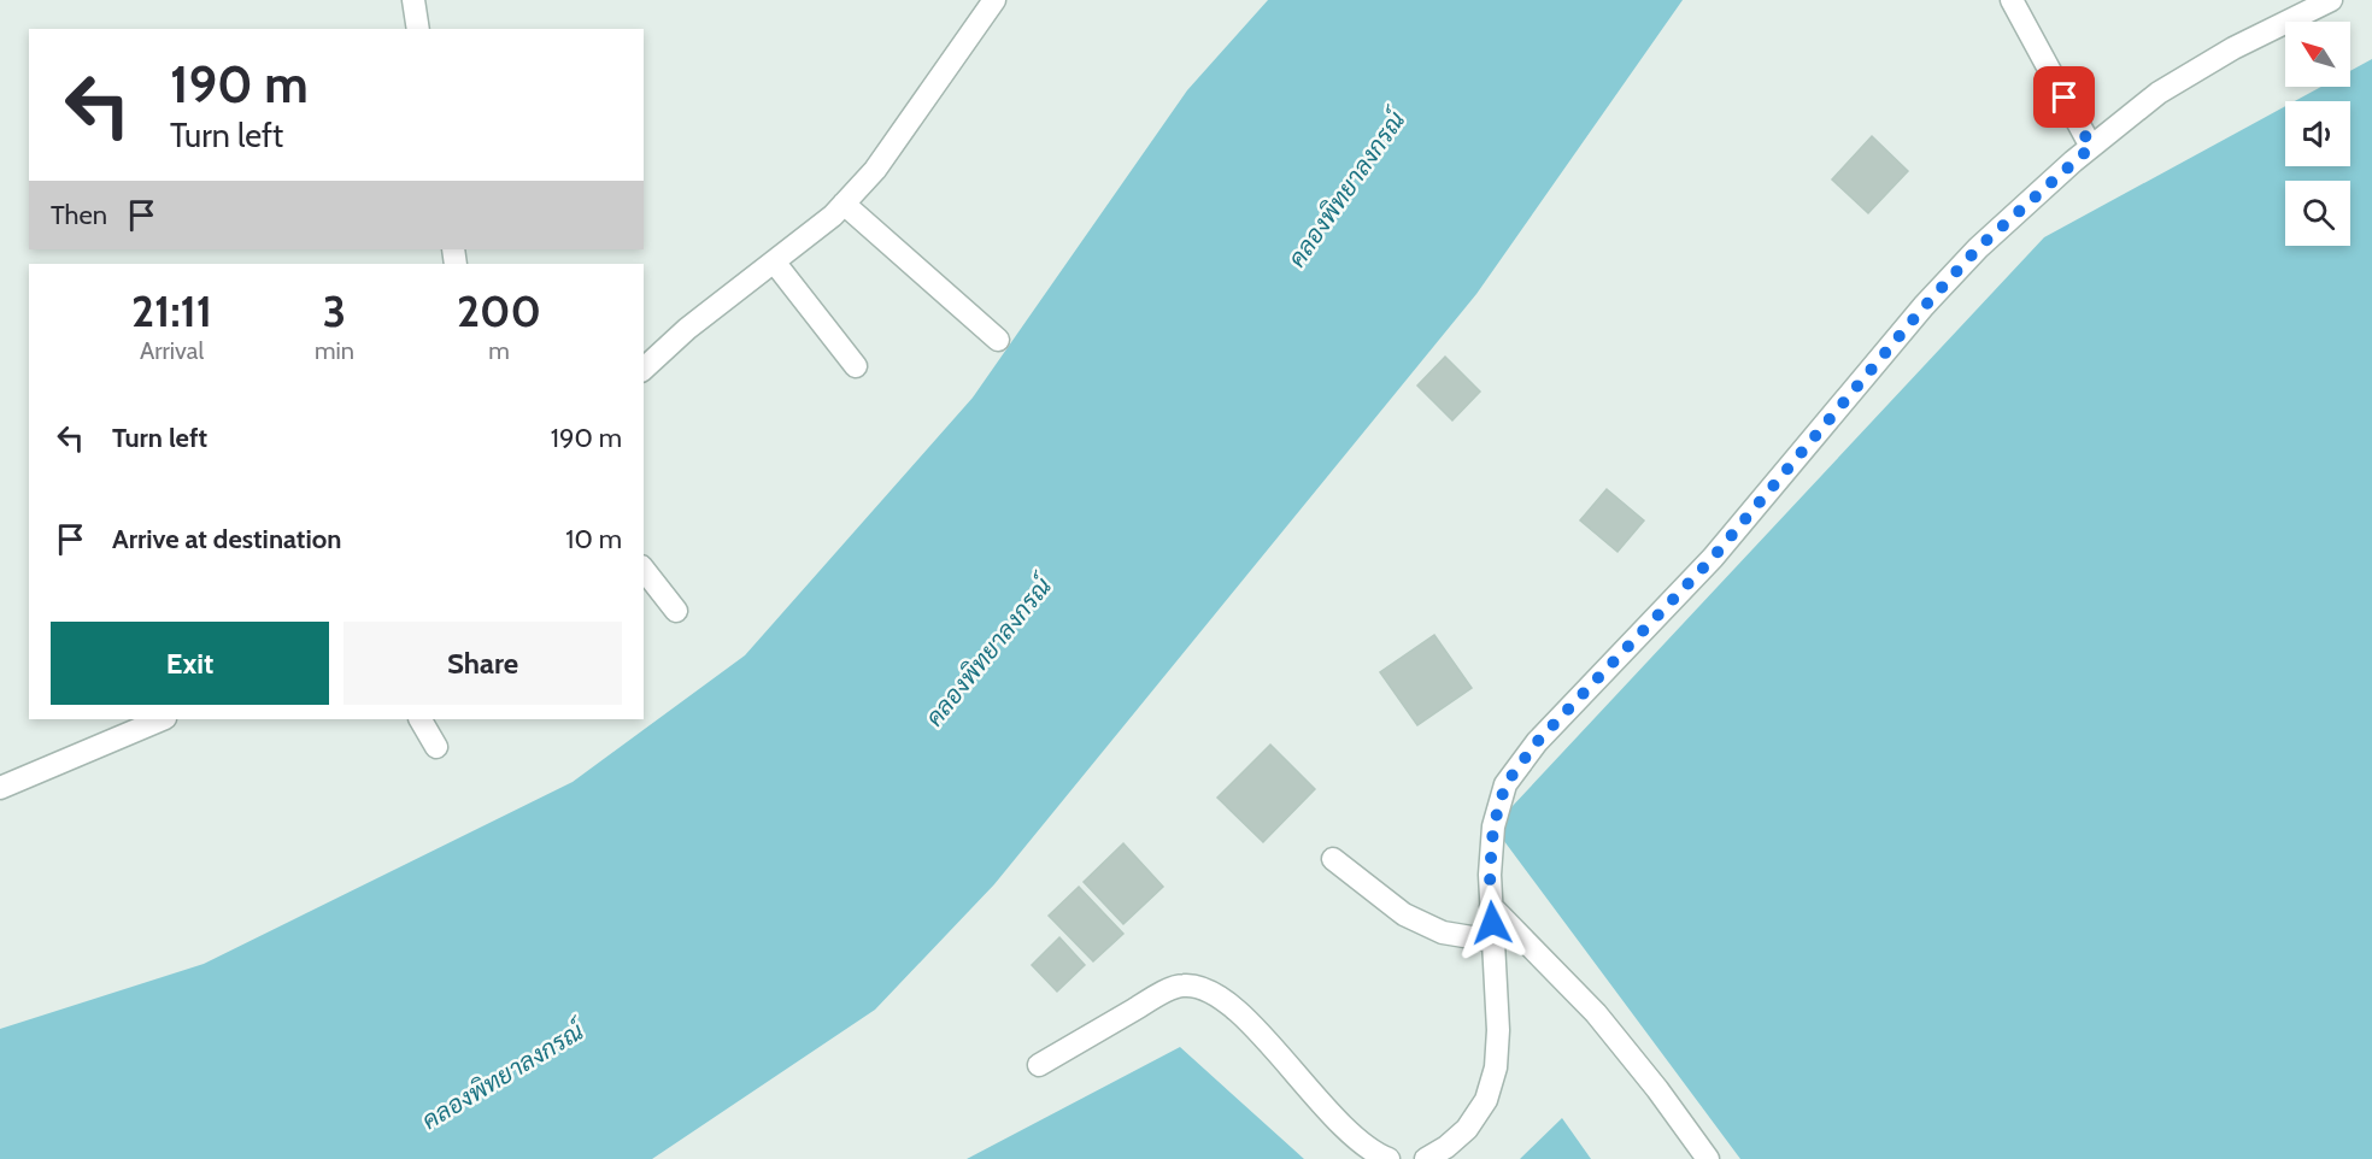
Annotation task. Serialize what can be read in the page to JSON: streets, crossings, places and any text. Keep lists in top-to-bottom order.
{
  "water": ["คลองพิทยาลงกรณ์"],
  "north": "top left",
  "page": {
    "turn": ["190 m", "Turn left"],
    "then": "Then",
    "eta": [
      "21:11",
      "Arrival",
      "3",
      "min",
      "200",
      "m"
    ],
    "list": [
      {
        "name": "Turn left",
        "value": "190 m"
      },
      {
        "name": "Arrive at destination",
        "value": "10 m"
      }
    ],
    "buttons": ["Exit", "Share"]
  }
}
